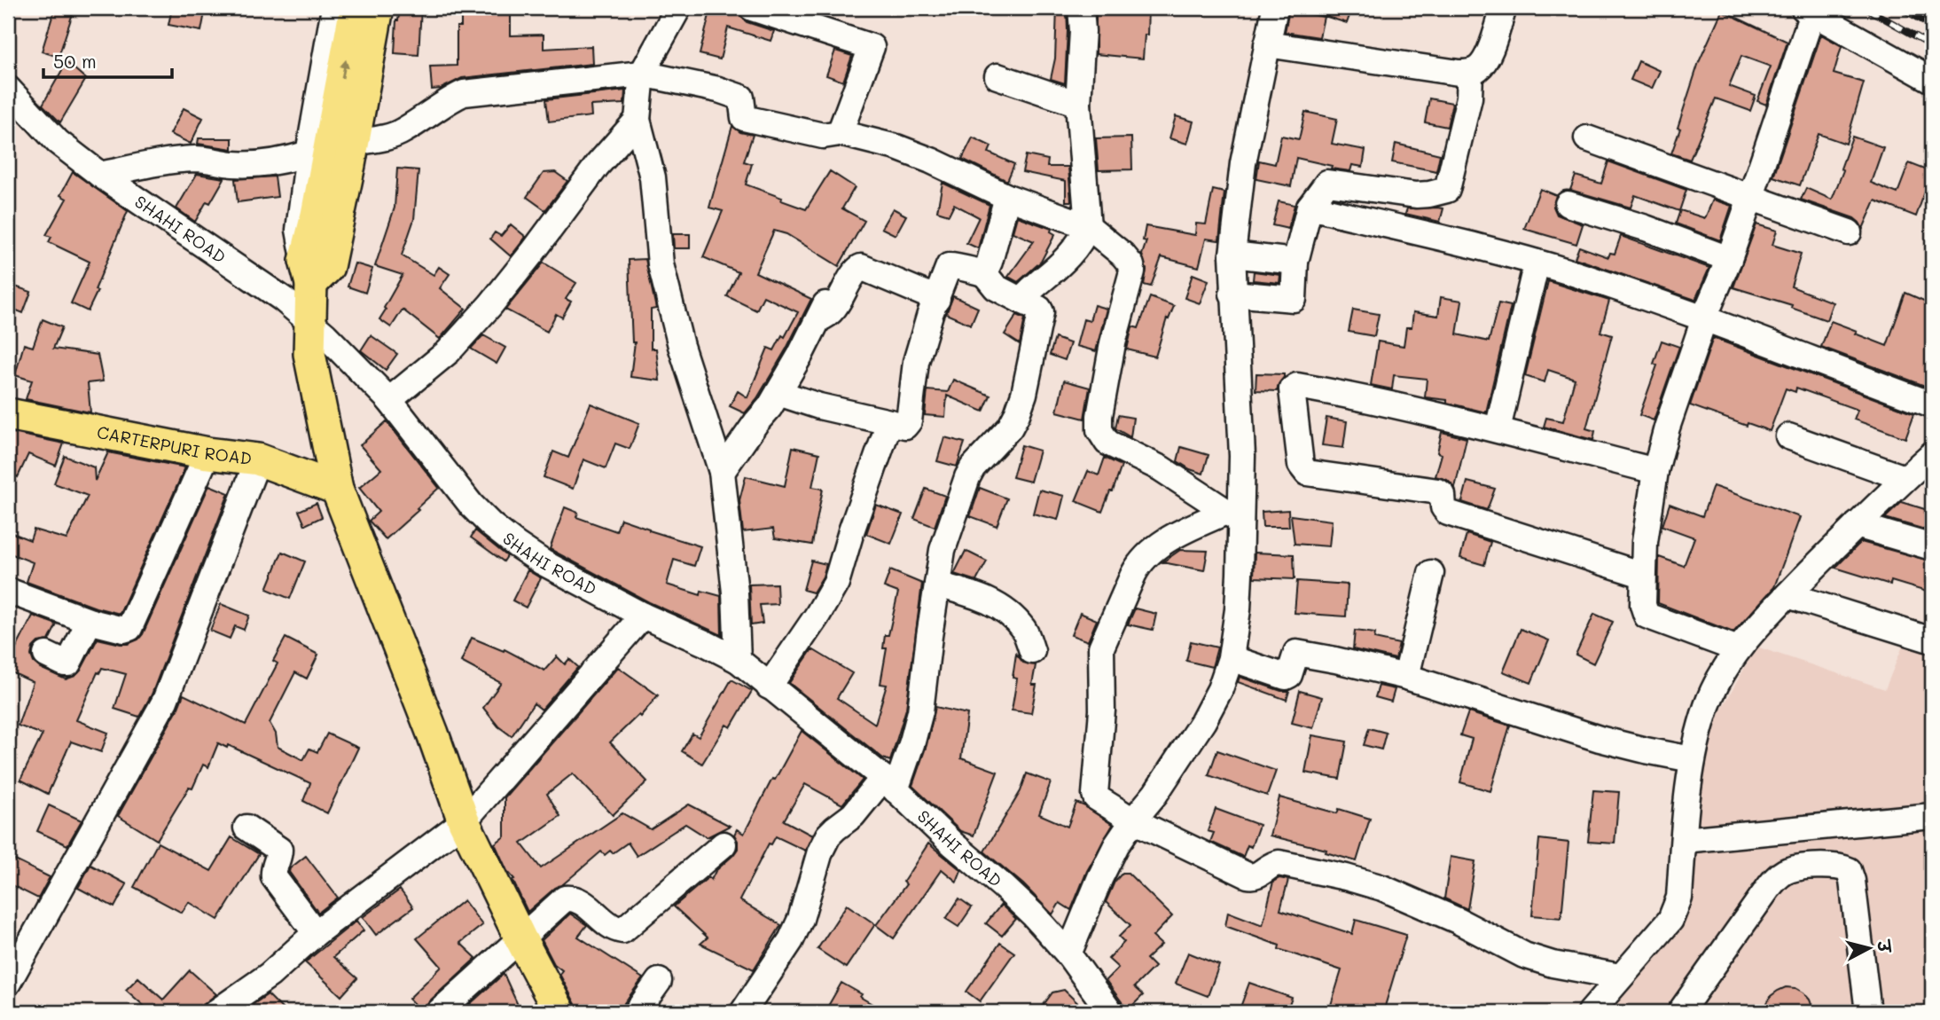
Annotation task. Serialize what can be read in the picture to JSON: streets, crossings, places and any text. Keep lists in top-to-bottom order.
{
  "streets": {
    "main road": ["CARTERPURI ROAD"],
    "street": ["SHAHI ROAD"]
  },
  "scale_bar": "50 m",
  "north": "right"
}
